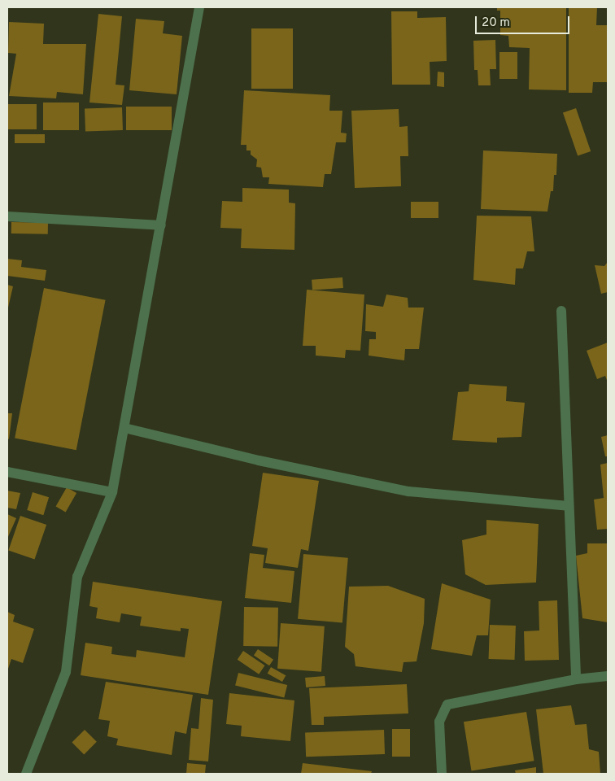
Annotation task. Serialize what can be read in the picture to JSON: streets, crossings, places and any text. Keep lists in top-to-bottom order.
{
  "scale_bar": "20 m"
}
